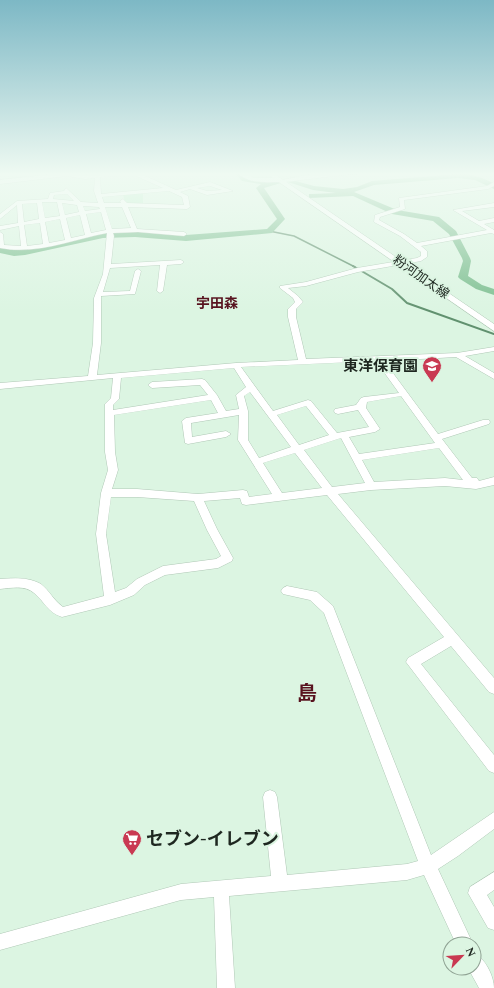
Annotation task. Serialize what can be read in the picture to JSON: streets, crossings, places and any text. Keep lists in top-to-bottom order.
{
  "streets": {
    "main road": ["粉河加太線"]
  },
  "districts": ["宇田森", "島"],
  "places": {
    "school or university": ["東洋保育園"],
    "supermarket": ["セブン-イレブン"]
  },
  "north": "top right"
}
